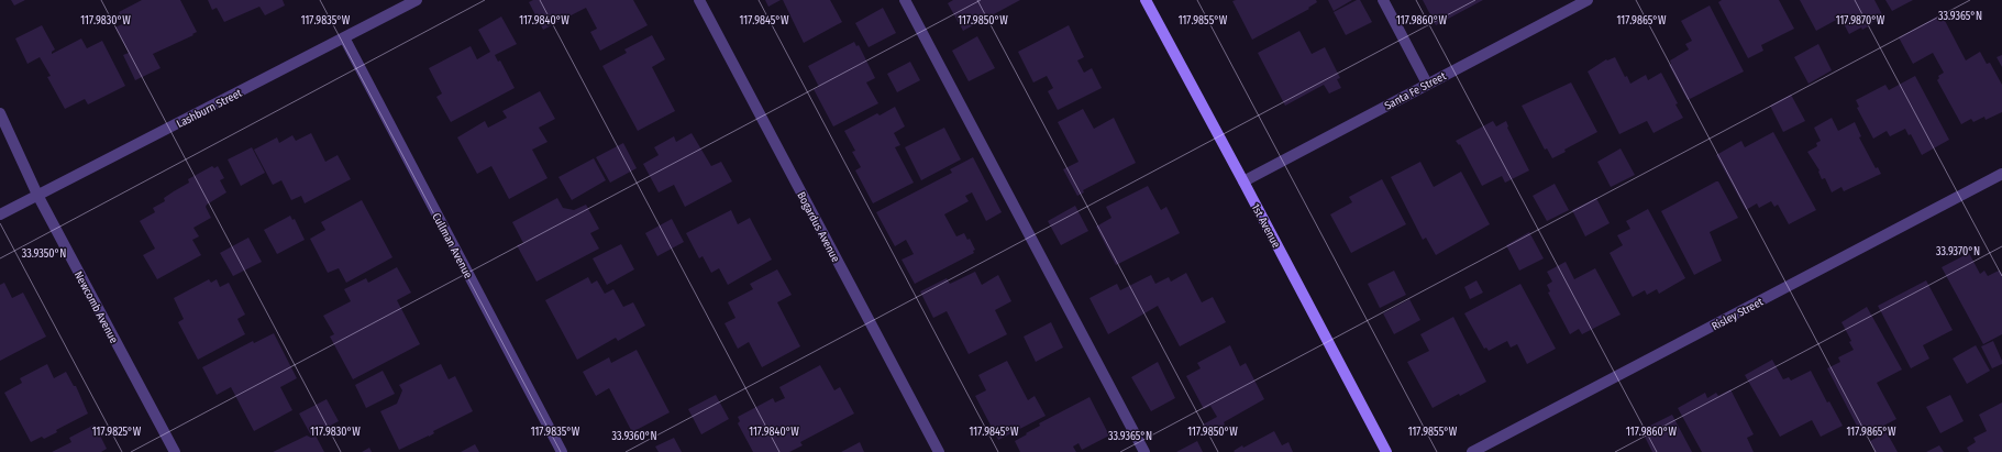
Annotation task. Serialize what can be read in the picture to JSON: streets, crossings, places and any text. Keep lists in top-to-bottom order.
{
  "streets": {
    "main road": ["1st Avenue"],
    "street": [
      "Santa Fe Street",
      "Lashburn Street",
      "Bogardus Avenue",
      "Cullman Avenue",
      "Newcomb Avenue",
      "Risley Street"
    ]
  },
  "crossings": [
    ["Santa Fe Street", "1st Avenue"],
    ["Lashburn Street", "Cullman Avenue"],
    ["Lashburn Street", "Newcomb Avenue"]
  ],
  "coordinates": [
    "33.9365°N",
    "117.9830°W",
    "117.9835°W",
    "117.9840°W",
    "117.9845°W",
    "117.9855°W",
    "117.9860°W",
    "117.9865°W",
    "117.9870°W",
    "117.9850°W",
    "33.9370°N",
    "33.9350°N",
    "117.9825°W",
    "33.9360°N"
  ]
}
